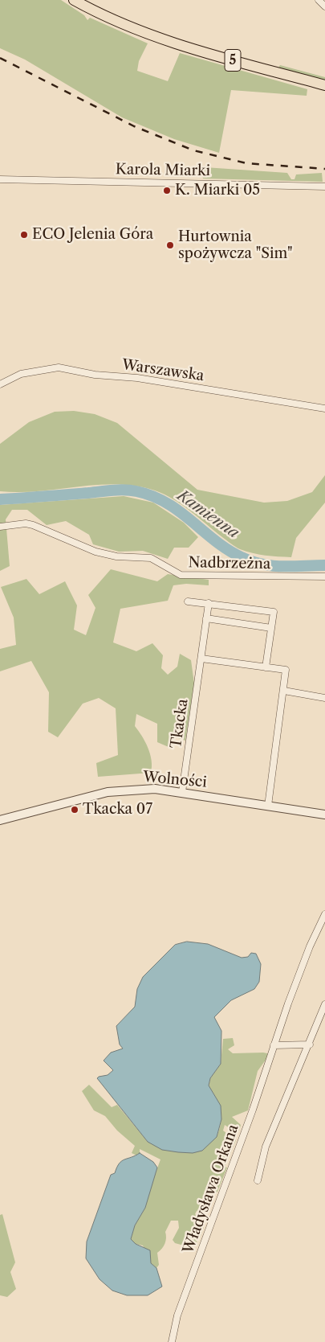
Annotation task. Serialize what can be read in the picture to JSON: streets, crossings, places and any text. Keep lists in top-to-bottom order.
{
  "streets": {
    "main road": ["5"],
    "street": [
      "Karola Miarki",
      "Warszawska",
      "Nadbrzeżna",
      "Tkacka",
      "Wolności",
      "Władysława Orkana"
    ]
  },
  "crossings": [
    ["Tkacka", "Wolności"]
  ],
  "water": ["Kamienna"],
  "places": [
    "K. Miarki 05",
    "ECO Jelenia Góra",
    "Hurtownia spożywcza \"Sim\"",
    "Tkacka 07"
  ]
}
